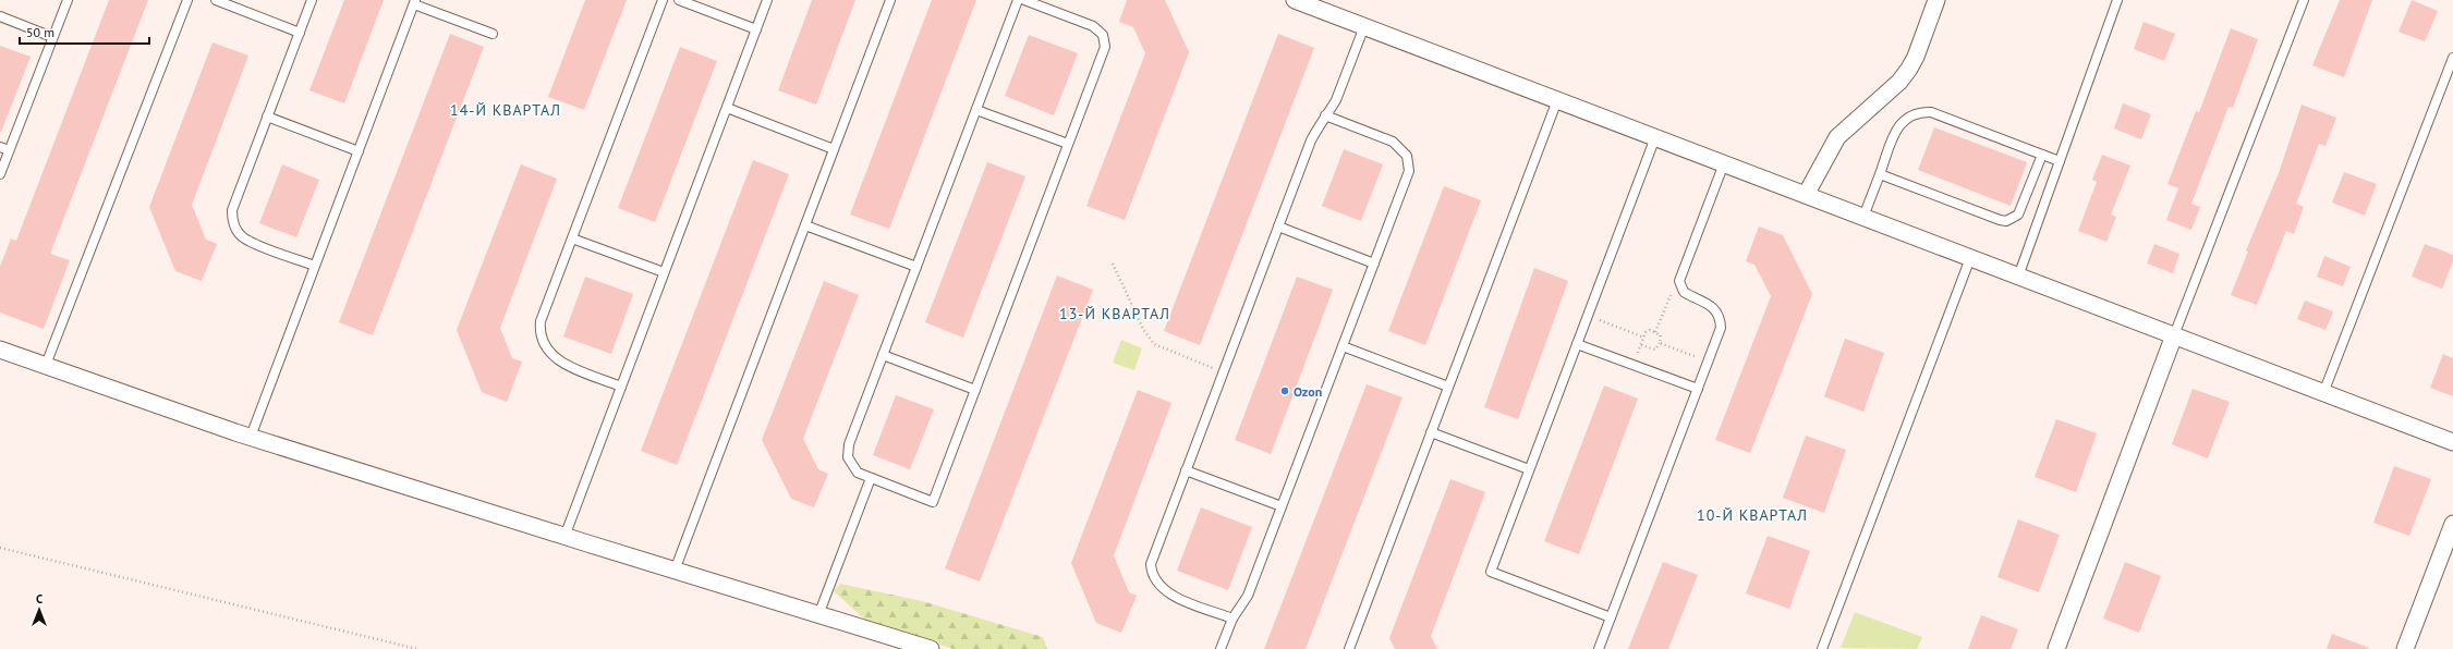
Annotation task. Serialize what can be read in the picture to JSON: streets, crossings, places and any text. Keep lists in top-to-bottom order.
{
  "districts": ["14-Й КВАРТАЛ", "13-Й КВАРТАЛ", "10-Й КВАРТАЛ"],
  "places": ["Ozon"],
  "scale_bar": "50 m",
  "north": "top"
}
